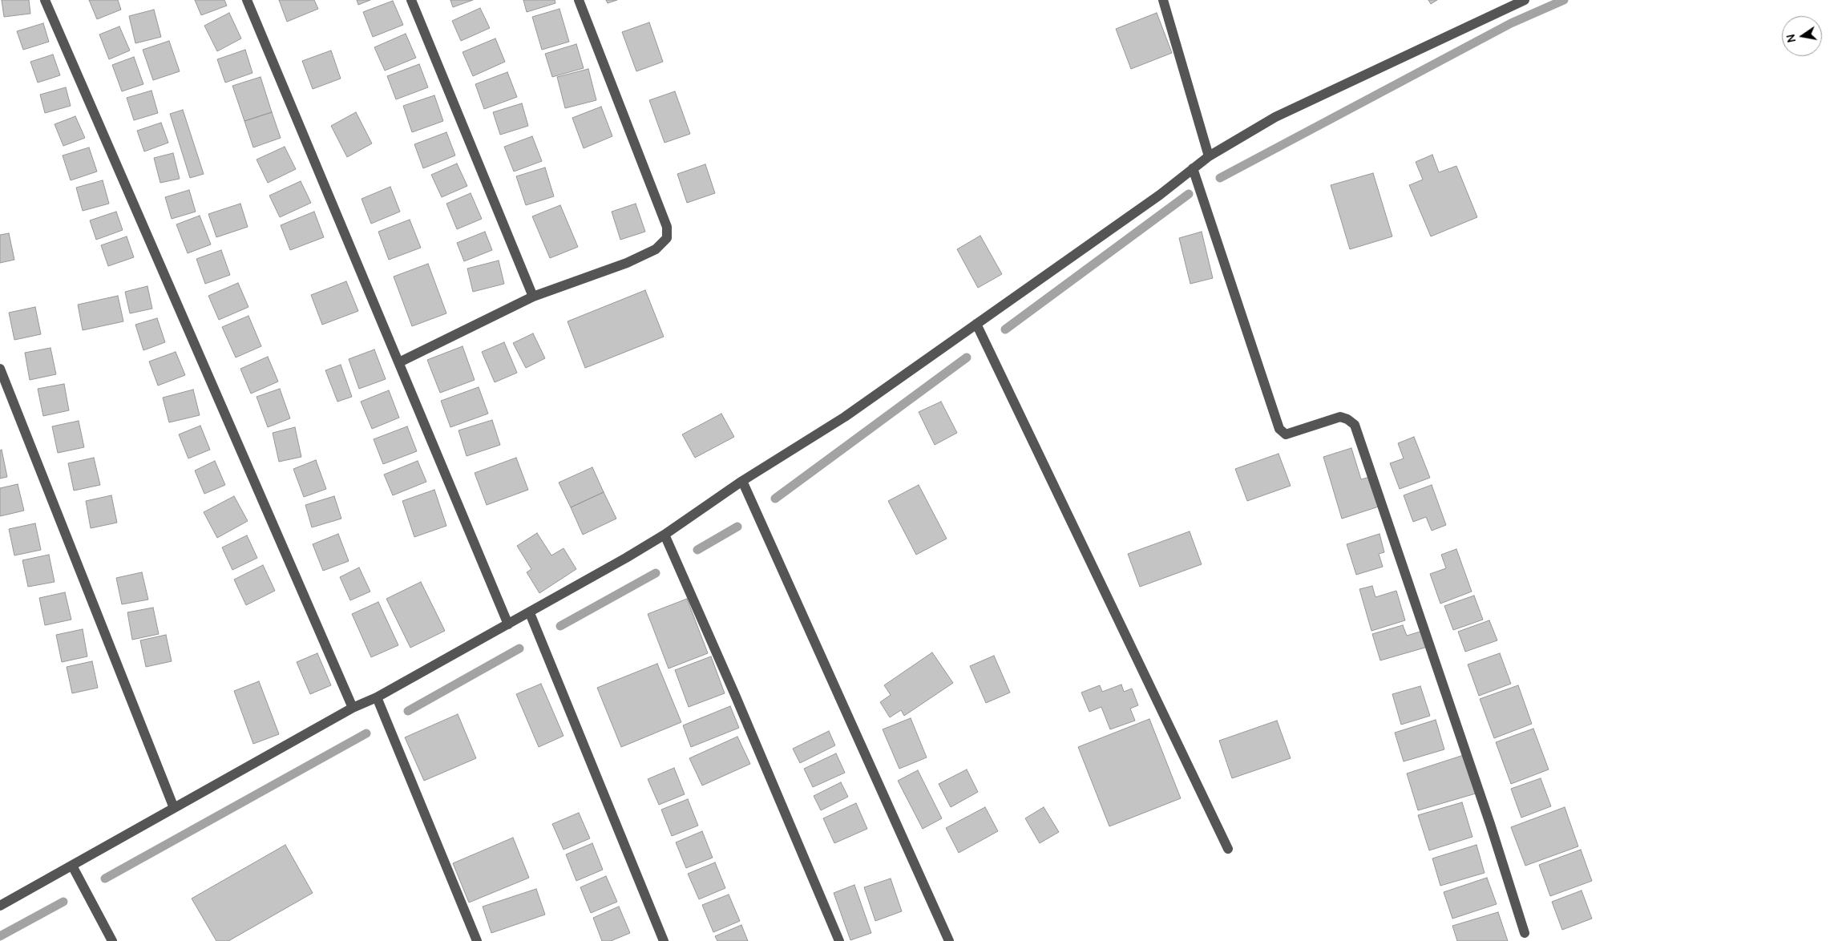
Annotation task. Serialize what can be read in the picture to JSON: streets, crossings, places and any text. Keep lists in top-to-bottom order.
{
  "north": "left"
}
